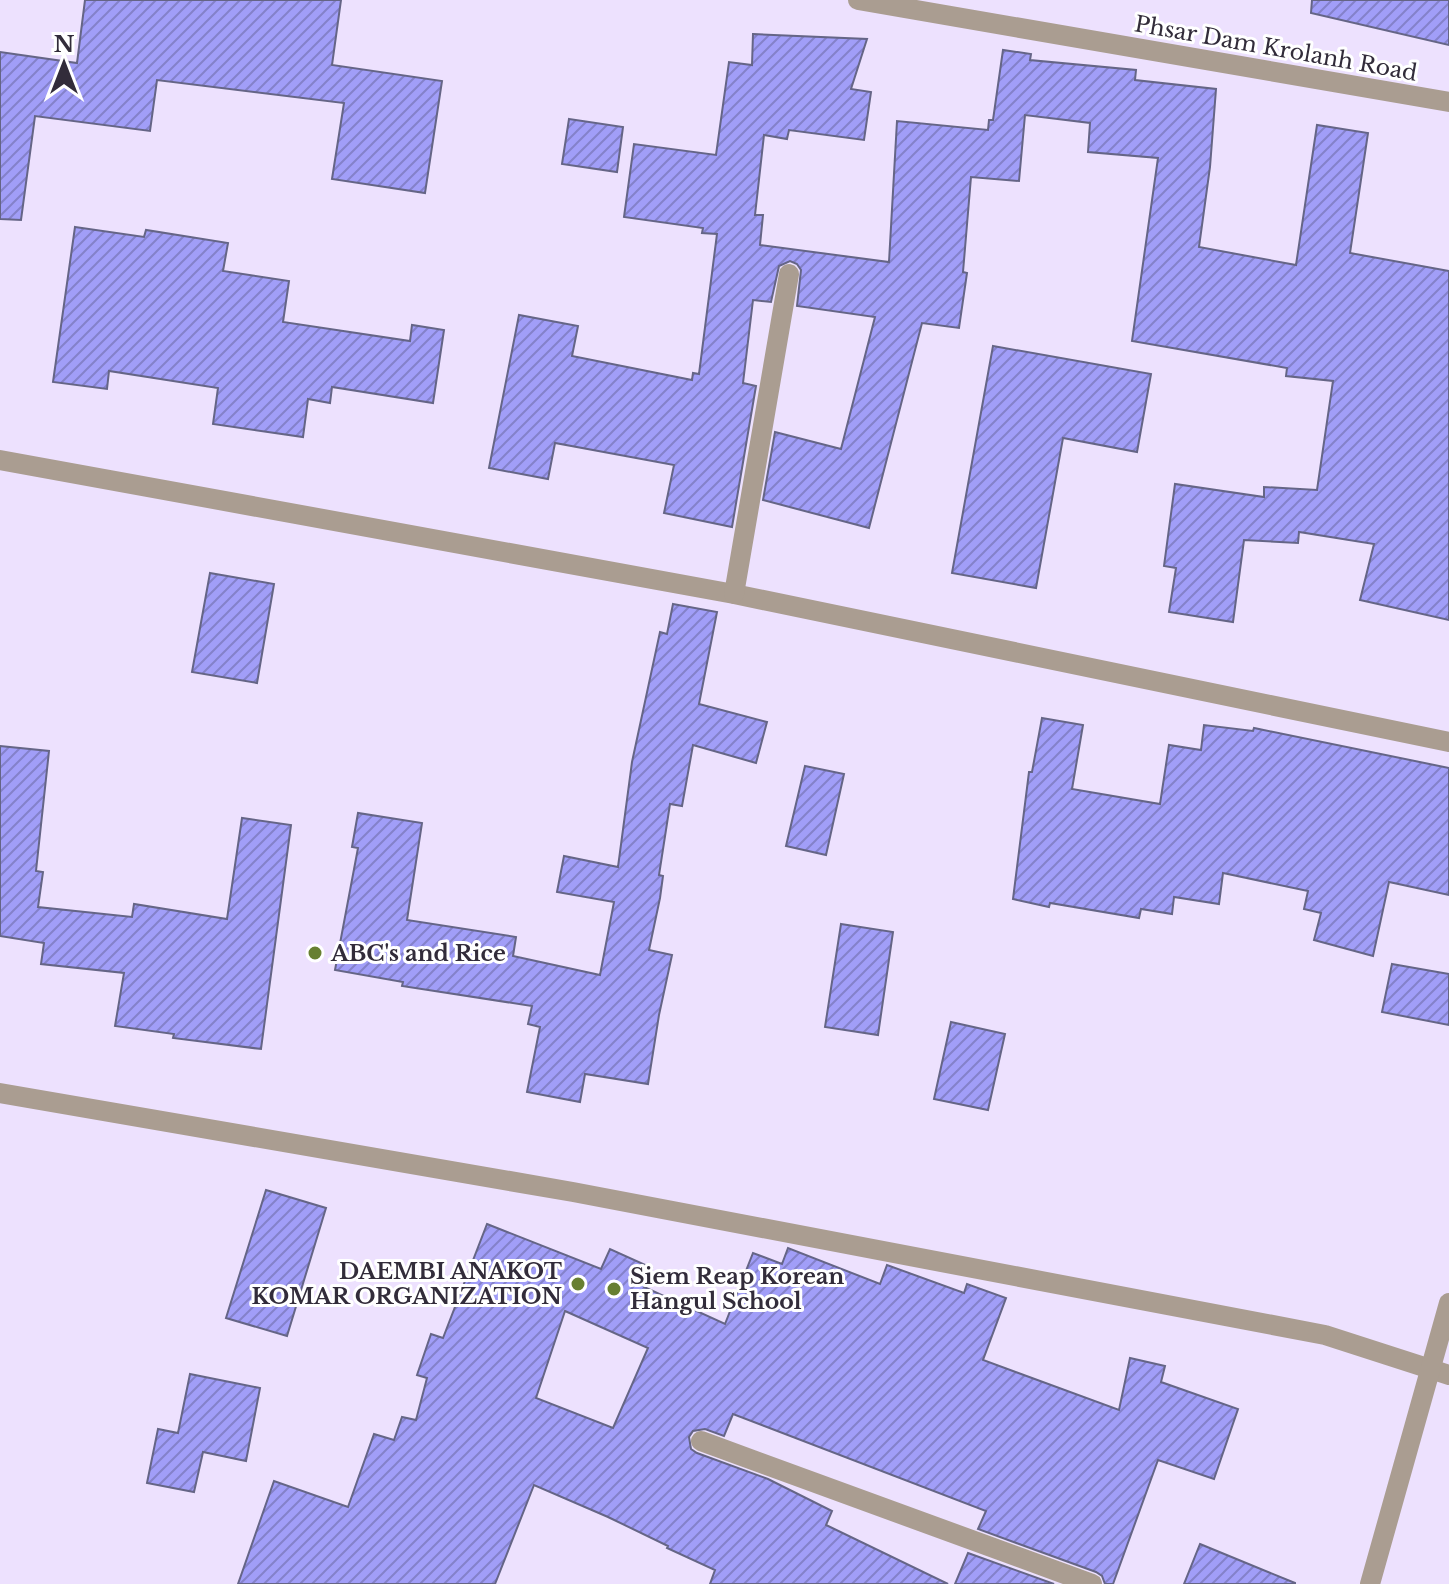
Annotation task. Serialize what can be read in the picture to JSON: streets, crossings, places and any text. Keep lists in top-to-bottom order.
{
  "streets": {
    "street": ["Phsar Dam Krolanh Road"]
  },
  "places": ["ABC's and Rice", "DAEMBI ANAKOT KOMAR ORGANIZATION", "Siem Reap Korean Hangul School"],
  "north": "top"
}
